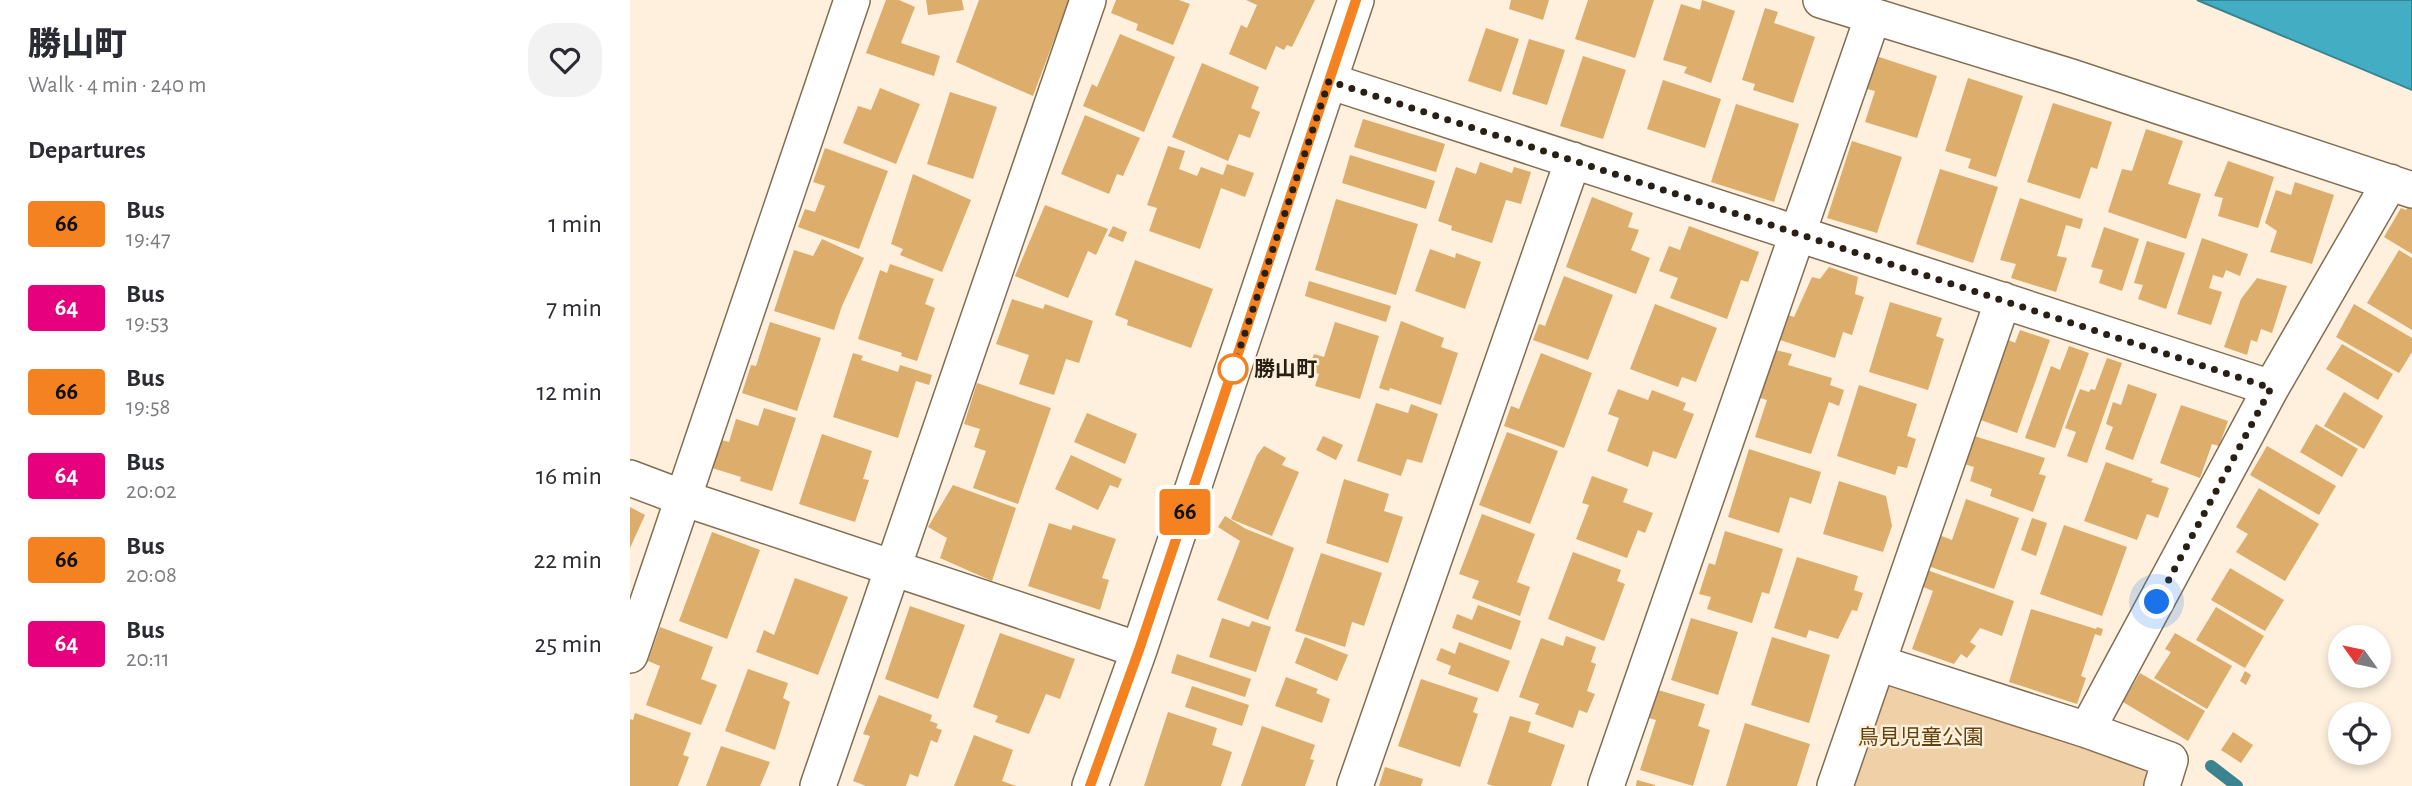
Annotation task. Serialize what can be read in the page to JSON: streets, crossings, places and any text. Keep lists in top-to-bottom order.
{
  "parks": ["鳥見児童公園"],
  "places": ["勝山町"],
  "lines": ["bus line 66"],
  "north": "top left",
  "page": {
    "heading": [
      ["勝山町", "Walk · 4 min · 240 m"],
      "Departures"
    ],
    "on_map": "66",
    "list": [
      {
        "mark": "66",
        "name": "Bus",
        "note": "19:47",
        "value": "1 min"
      },
      {
        "mark": "64",
        "name": "Bus",
        "note": "19:53",
        "value": "7 min"
      },
      {
        "mark": "66",
        "name": "Bus",
        "note": "19:58",
        "value": "12 min"
      },
      {
        "mark": "64",
        "name": "Bus",
        "note": "20:02",
        "value": "16 min"
      },
      {
        "mark": "66",
        "name": "Bus",
        "note": "20:08",
        "value": "22 min"
      },
      {
        "mark": "64",
        "name": "Bus",
        "note": "20:11",
        "value": "25 min"
      }
    ]
  }
}
